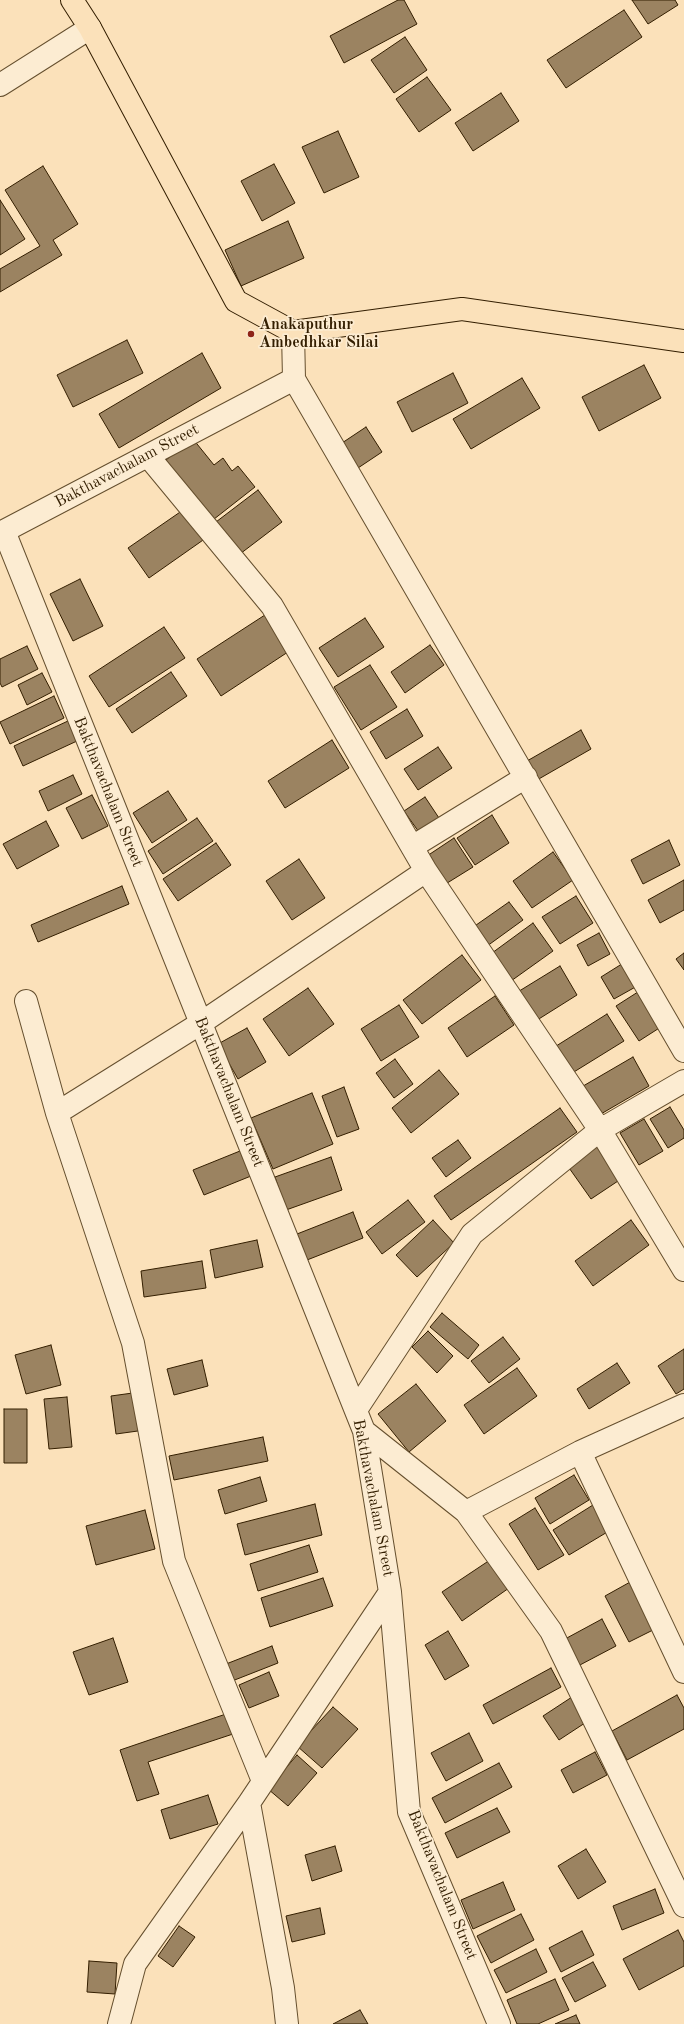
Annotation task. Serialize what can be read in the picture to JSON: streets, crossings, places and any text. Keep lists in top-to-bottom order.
{
  "streets": {
    "street": ["Bakthavachalam Street"]
  },
  "places": ["Anakaputhur Ambedhkar Silai"]
}
